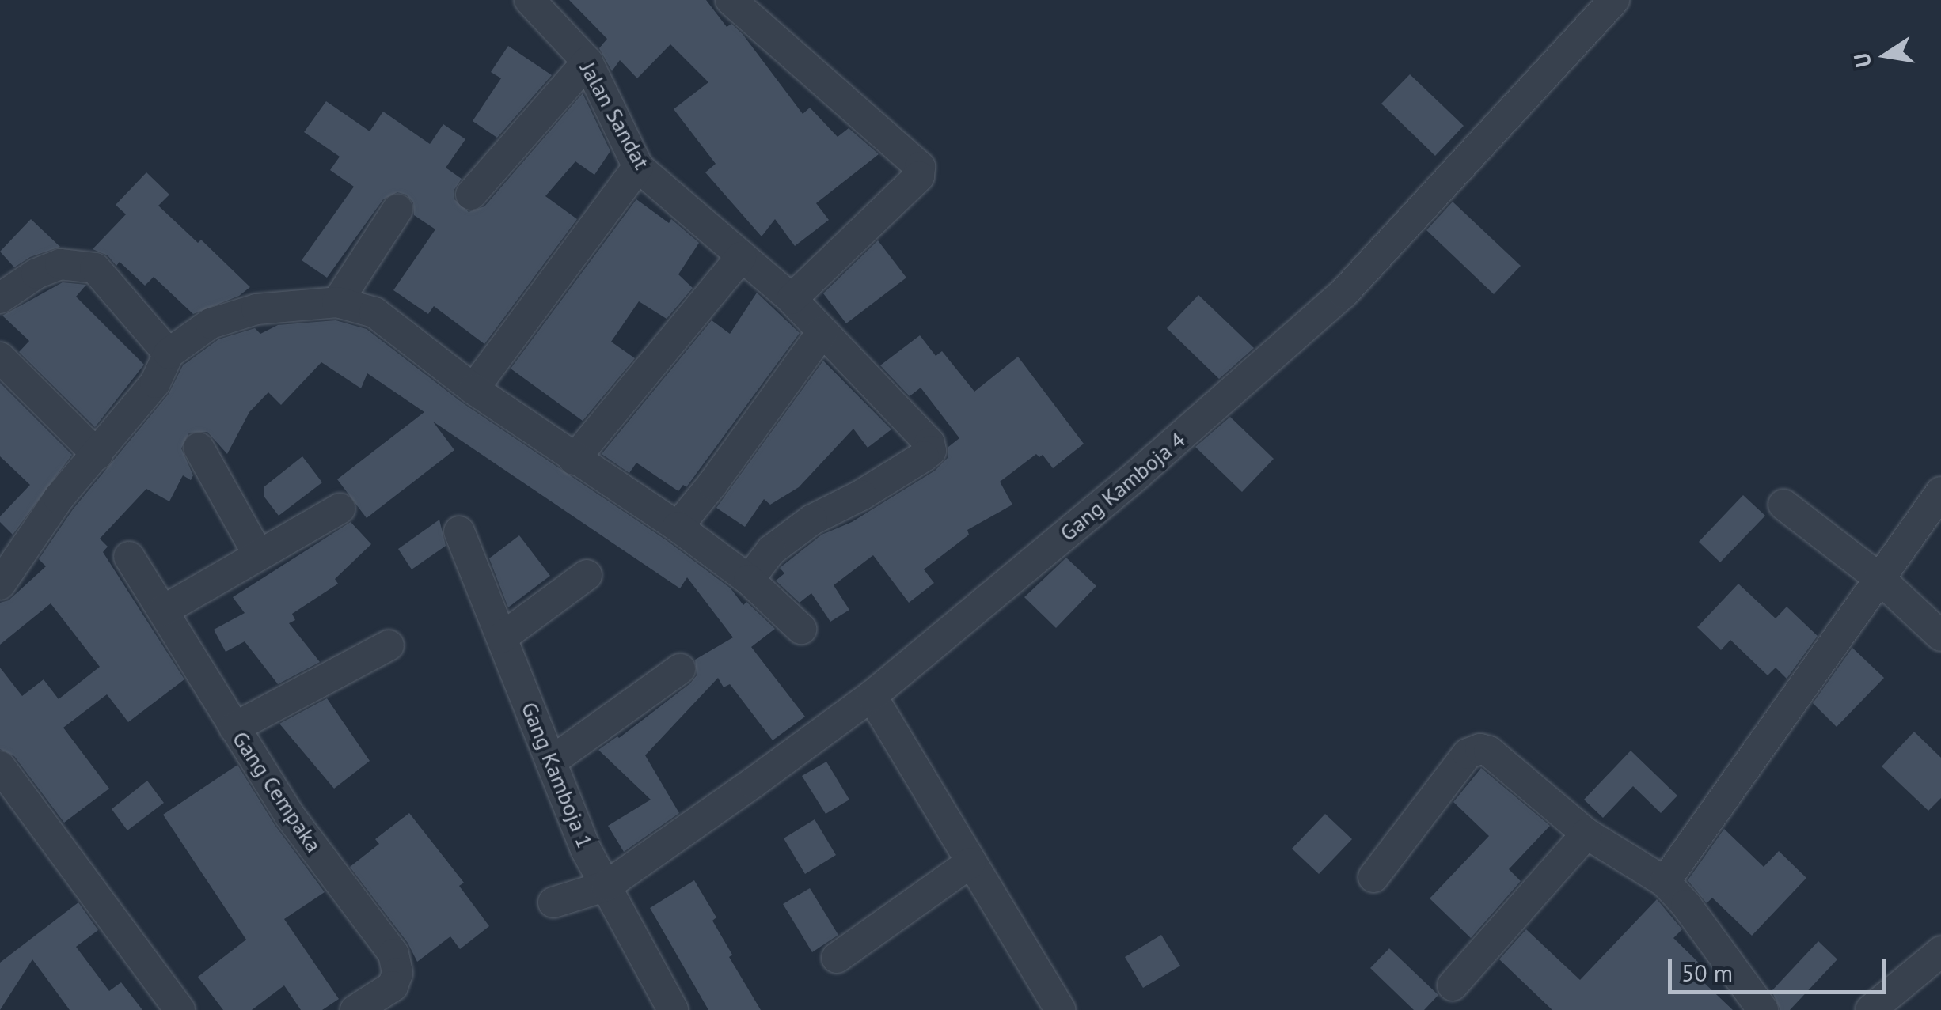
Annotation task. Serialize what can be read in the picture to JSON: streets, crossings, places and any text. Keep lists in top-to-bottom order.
{
  "streets": {
    "street": [
      "Jalan Sandat",
      "Gang Kamboja 4",
      "Gang Kamboja 1",
      "Gang Cempaka"
    ]
  },
  "crossings": [
    ["Gang Kamboja 4", "Gang Kamboja 1"]
  ],
  "scale_bar": "50 m",
  "north": "left"
}
